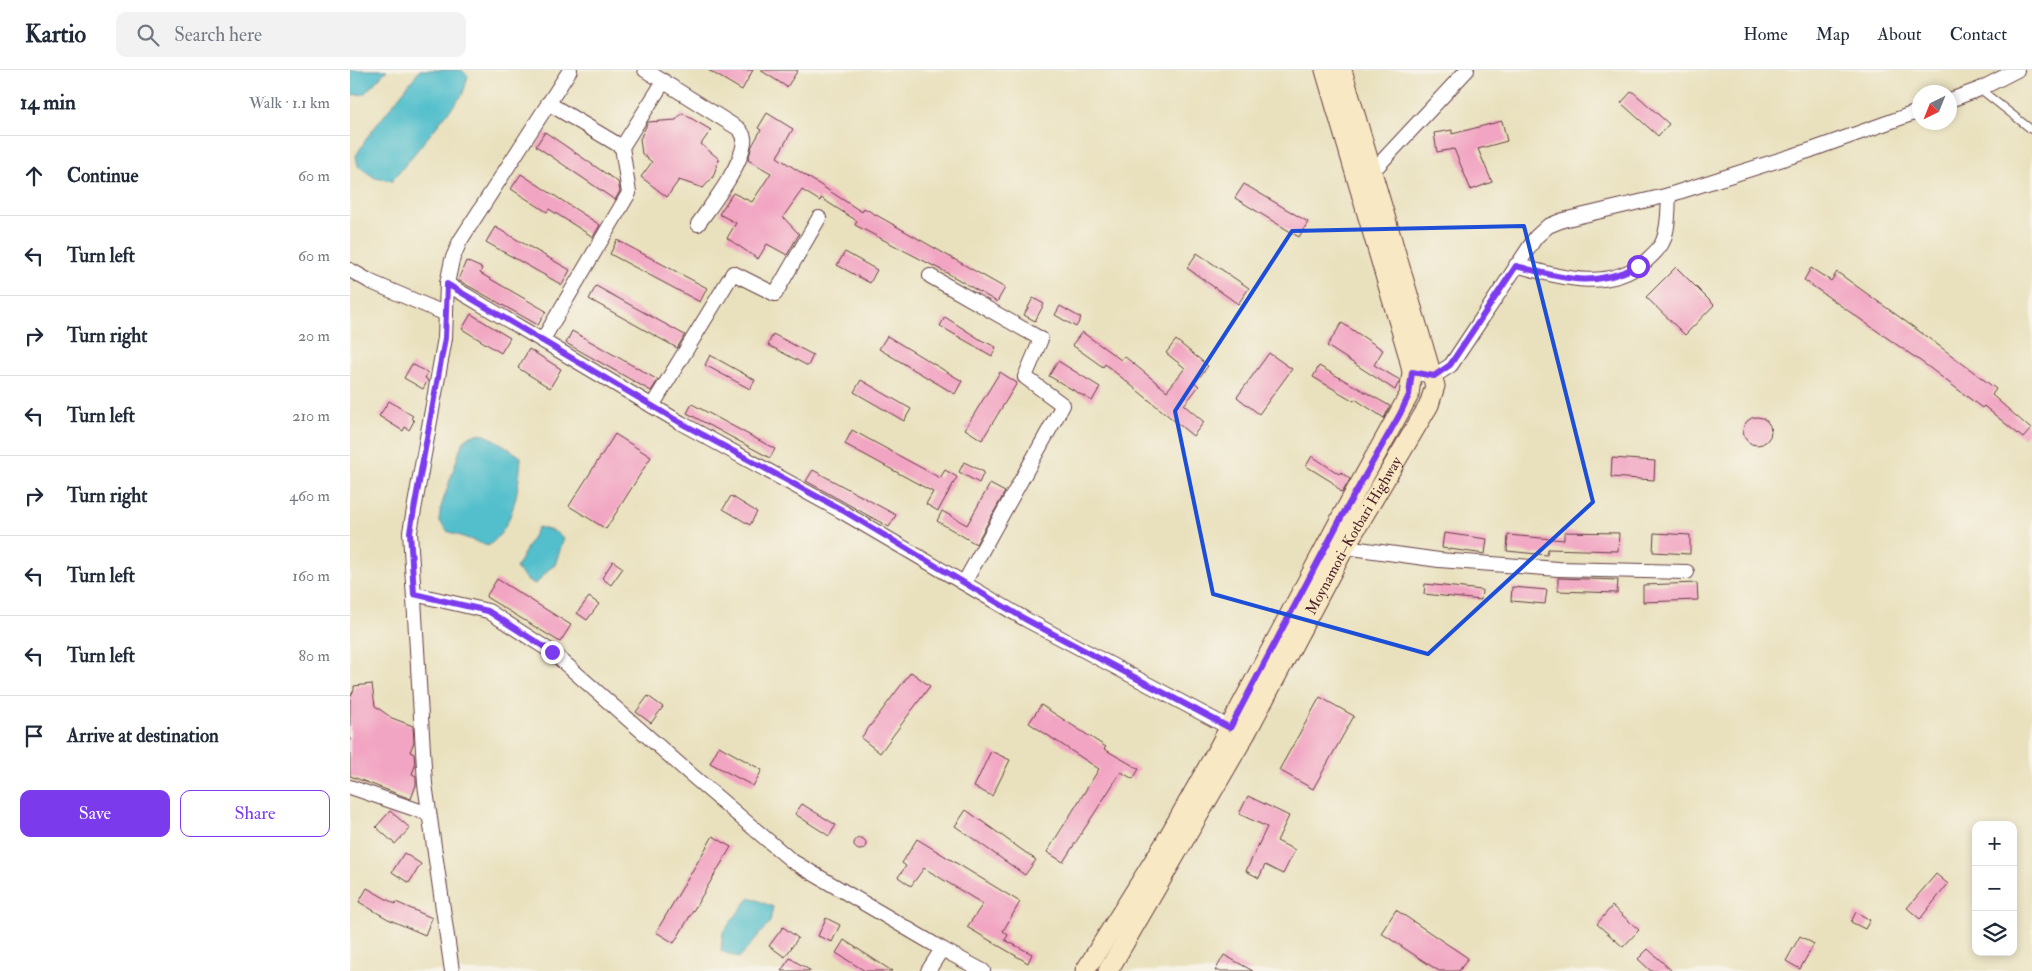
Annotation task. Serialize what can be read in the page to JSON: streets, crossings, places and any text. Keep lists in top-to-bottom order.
{
  "streets": {
    "main road": ["Moynamoti–Kotbari Highway"]
  },
  "north": "bottom left",
  "page": {
    "header": "Kartio",
    "search": "Search here",
    "nav": [
      "Home",
      "Map",
      "About",
      "Contact"
    ],
    "heading": ["14 min", "Walk · 1.1 km"],
    "list": [
      ["Continue", "60 m"],
      ["Turn left", "60 m"],
      ["Turn right", "20 m"],
      ["Turn left", "210 m"],
      ["Turn right", "460 m"],
      ["Turn left", "160 m"],
      ["Turn left", "80 m"],
      "Arrive at destination"
    ],
    "buttons": ["Save", "Share"],
    "map_buttons": ["+", "−"]
  }
}
